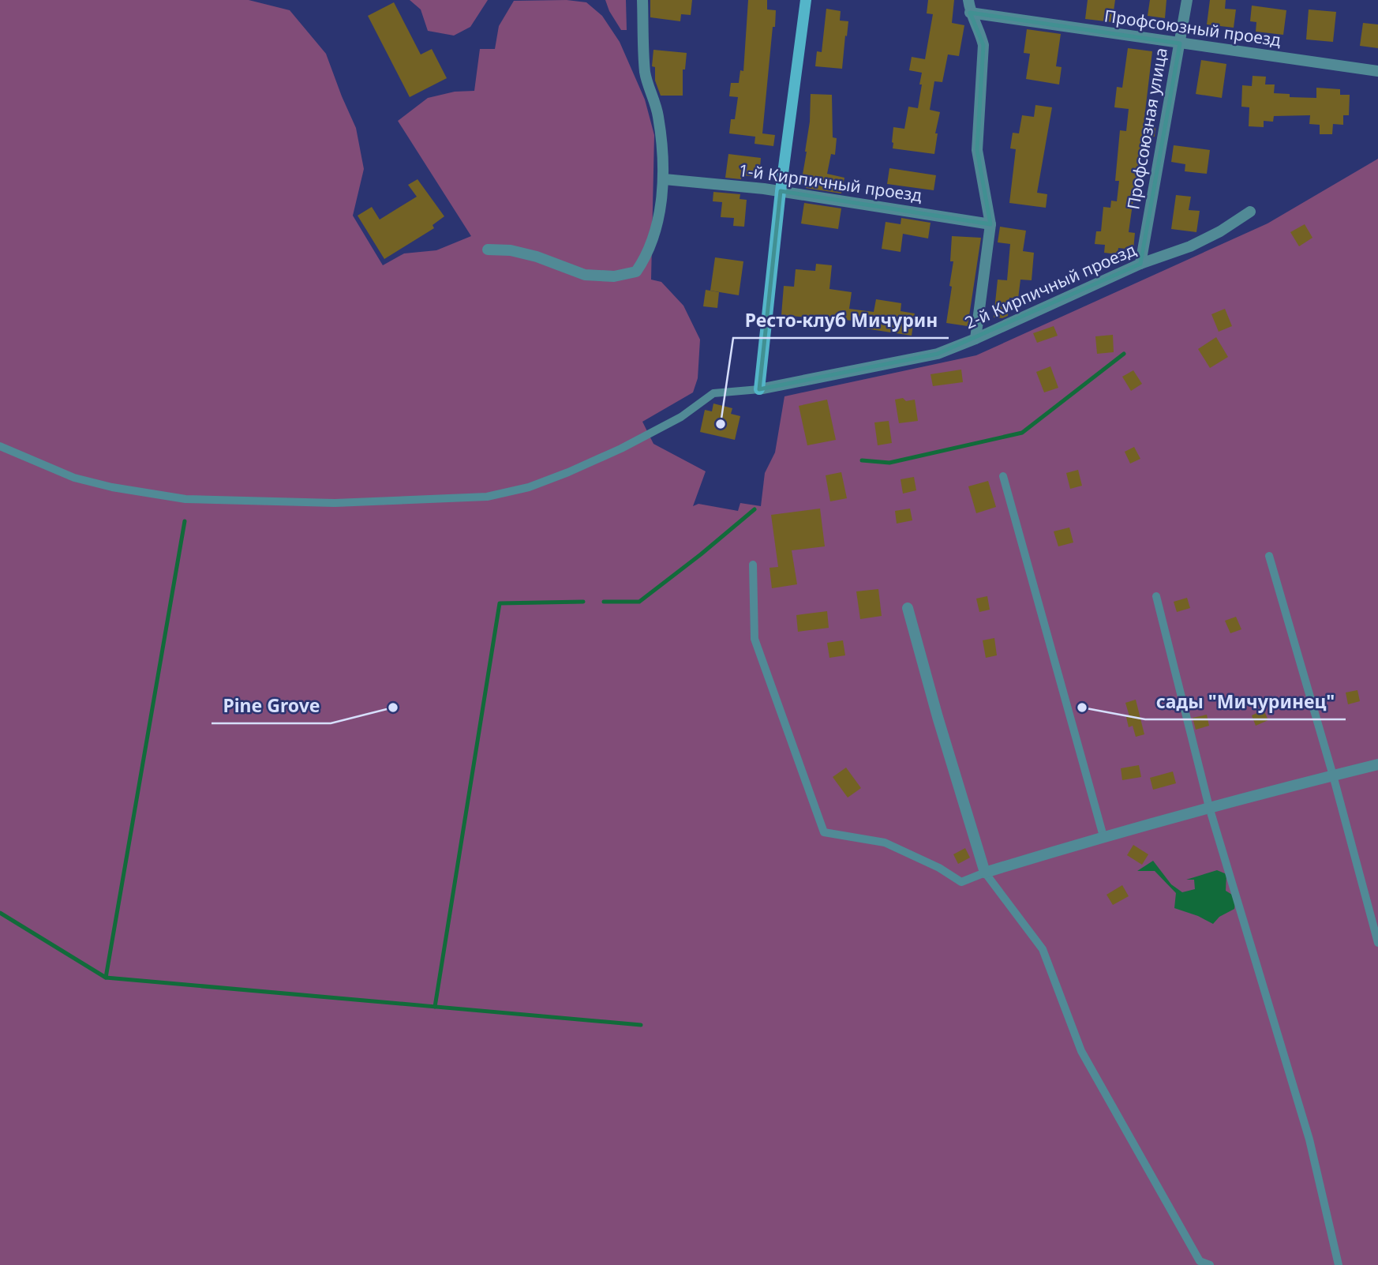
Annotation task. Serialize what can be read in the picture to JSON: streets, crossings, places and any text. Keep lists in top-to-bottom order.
{
  "streets": {
    "street": [
      "Профсоюзный проезд",
      "Профсоюзная улица",
      "1-й Кирпичный проезд",
      "2-й Кирпичный проезд"
    ]
  },
  "crossings": [
    ["Профсоюзный проезд", "Профсоюзная улица"],
    ["Профсоюзная улица", "2-й Кирпичный проезд"]
  ],
  "places": ["Ресто-клуб Мичурин", "Pine Grove", "сады \"Мичуринец\""]
}
